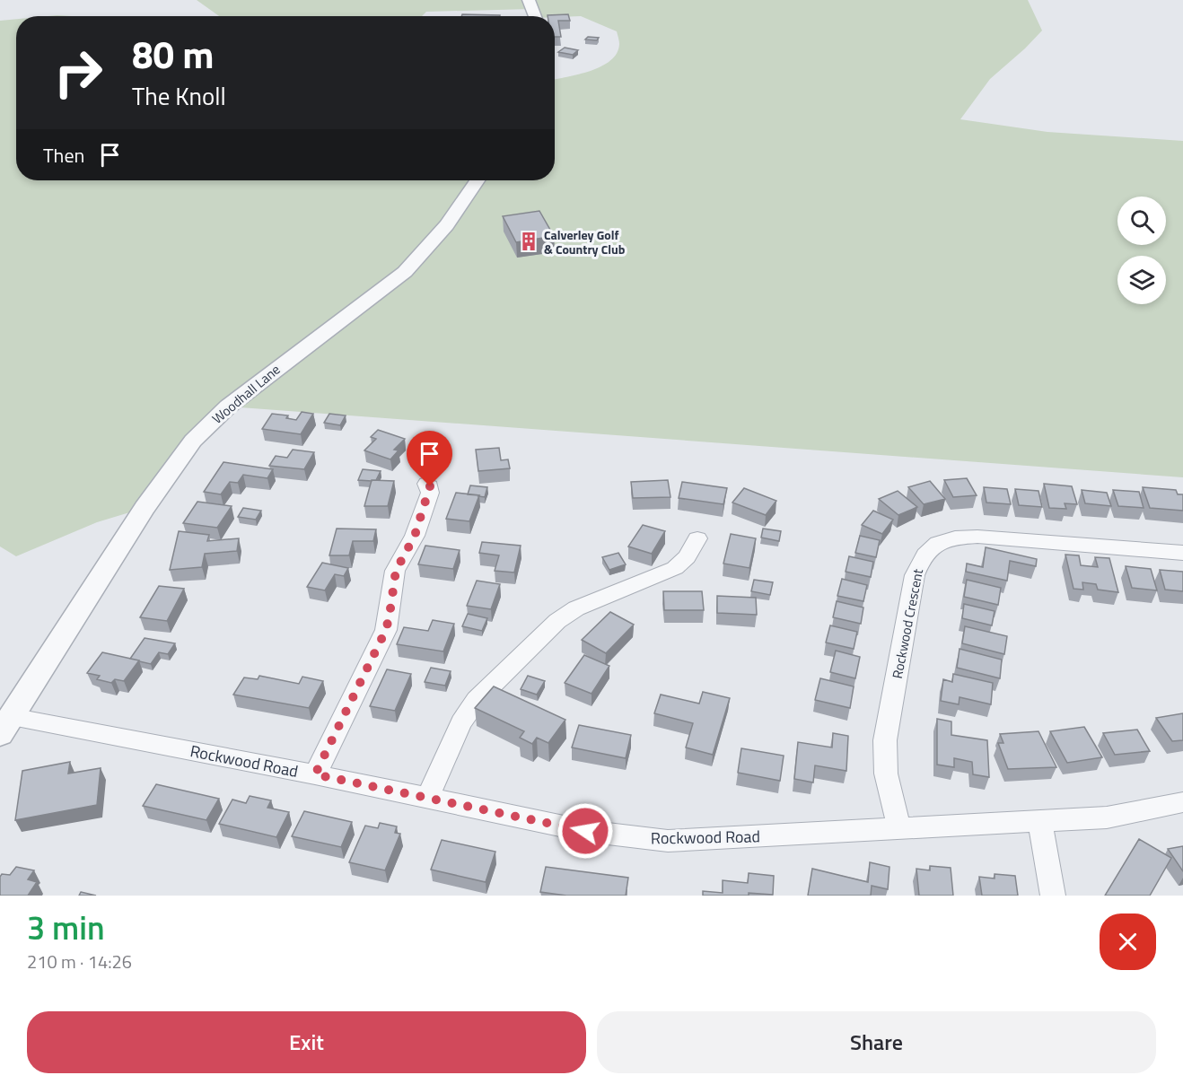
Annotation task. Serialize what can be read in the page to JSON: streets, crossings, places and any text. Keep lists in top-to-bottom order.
{
  "streets": {
    "street": ["Woodhall Lane", "Rockwood Crescent", "Rockwood Road"]
  },
  "crossings": [
    ["Woodhall Lane", "Rockwood Road"],
    ["Rockwood Crescent", "Rockwood Road"]
  ],
  "places": {
    "building": ["Calverley Golf & Country Club"]
  },
  "page": {
    "turn": ["80 m", "The Knoll"],
    "then": "Then",
    "heading": ["3 min", "210 m · 14:26"],
    "buttons": ["Exit", "Share"]
  }
}
